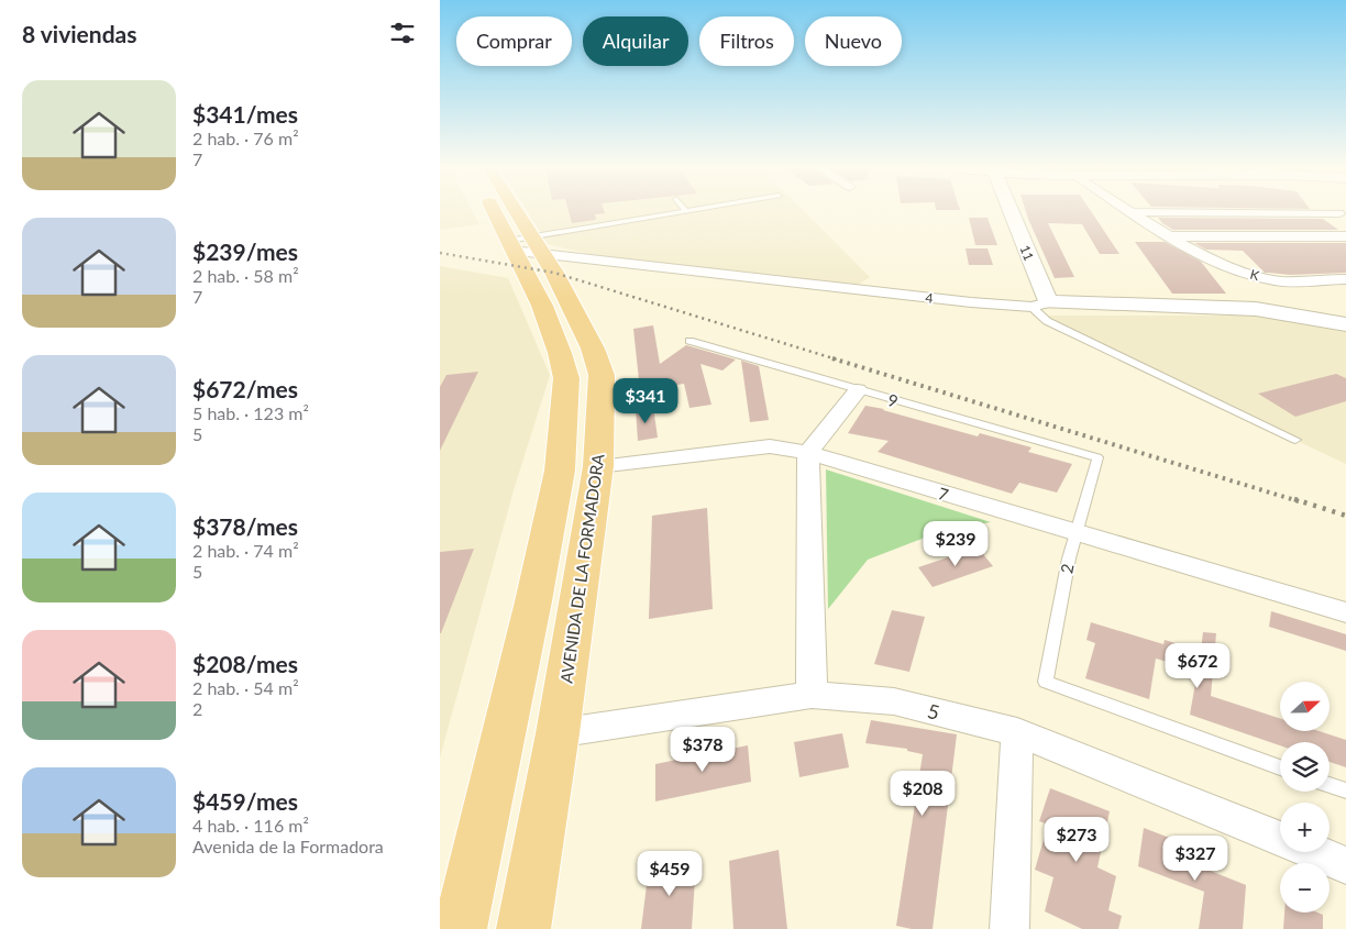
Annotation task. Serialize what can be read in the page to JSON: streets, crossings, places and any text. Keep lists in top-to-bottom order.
{
  "streets": {
    "main road": ["AVENIDA DE LA FORMADORA"],
    "street": [
      "11",
      "K",
      "4",
      "7",
      "5"
    ],
    "lane": ["9", "2"]
  },
  "crossings": [
    ["11", "4"],
    ["4", "AVENIDA DE LA FORMADORA"],
    ["9", "2"],
    ["7", "AVENIDA DE LA FORMADORA"],
    ["7", "2"],
    ["AVENIDA DE LA FORMADORA", "5"]
  ],
  "north": "right",
  "page": {
    "heading": "8 viviendas",
    "chip": [
      "Comprar",
      "Alquilar",
      "Filtros",
      "Nuevo"
    ],
    "list": [
      {
        "name": "$341/mes",
        "note": "2 hab. · 76 m² · 7"
      },
      {
        "name": "$239/mes",
        "note": "2 hab. · 58 m² · 7"
      },
      {
        "name": "$672/mes",
        "note": "5 hab. · 123 m² · 5"
      },
      {
        "name": "$378/mes",
        "note": "2 hab. · 74 m² · 5"
      },
      {
        "name": "$208/mes",
        "note": "2 hab. · 54 m² · 2"
      },
      {
        "name": "$459/mes",
        "note": "4 hab. · 116 m² · Avenida de la Formadora"
      }
    ],
    "price": [
      "$341",
      "$239",
      "$672",
      "$378",
      "$208",
      "$273",
      "$327",
      "$459"
    ],
    "map_buttons": ["+", "−"]
  }
}
